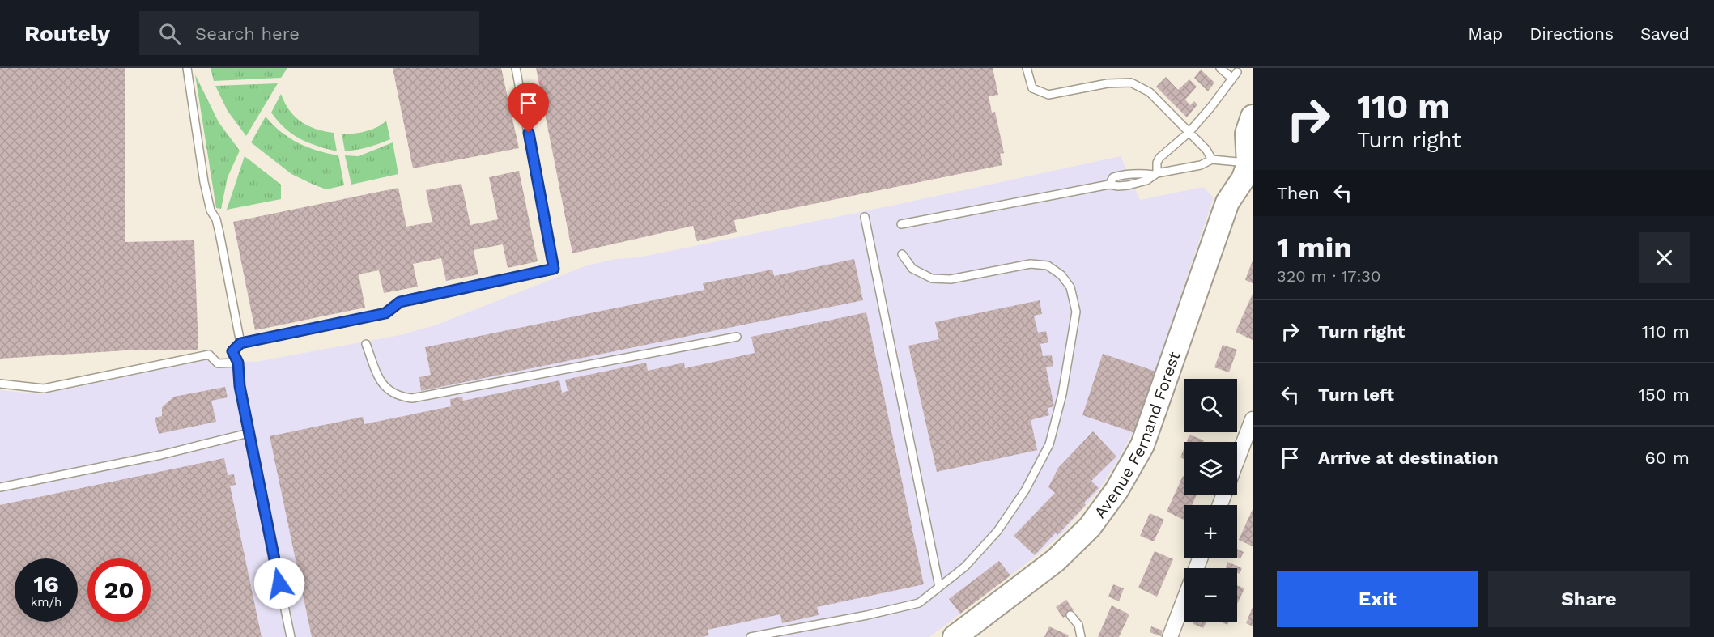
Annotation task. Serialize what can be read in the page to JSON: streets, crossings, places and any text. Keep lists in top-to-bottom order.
{
  "streets": {
    "main road": ["Avenue Fernand Forest"]
  },
  "page": {
    "header": "Routely",
    "search": "Search here",
    "nav": ["Map", "Directions", "Saved"],
    "turn": ["110 m", "Turn right"],
    "then": "Then",
    "heading": ["1 min", "320 m · 17:30"],
    "list": [
      {
        "name": "Turn right",
        "value": "110 m"
      },
      {
        "name": "Turn left",
        "value": "150 m"
      },
      {
        "name": "Arrive at destination",
        "value": "60 m"
      }
    ],
    "map_buttons": ["+", "−"],
    "speed": "16 km/h",
    "limit": "20",
    "buttons": ["Exit", "Share"]
  }
}
